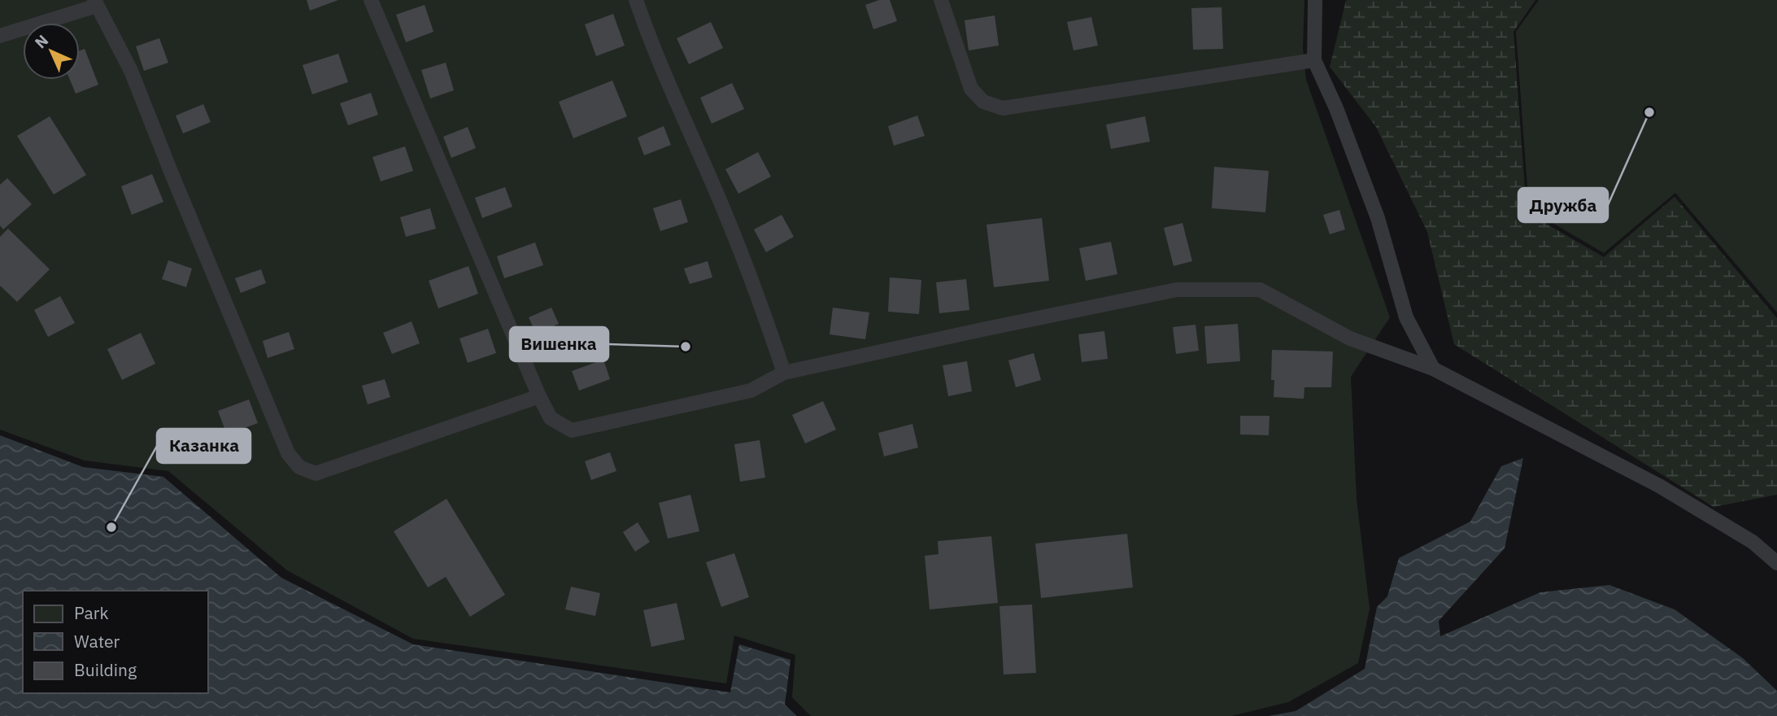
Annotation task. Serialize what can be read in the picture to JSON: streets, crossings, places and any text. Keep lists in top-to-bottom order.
{
  "places": ["Дружба", "Вишенка", "Казанка"],
  "legend": ["Park", "Water", "Building"],
  "north": "top left"
}
